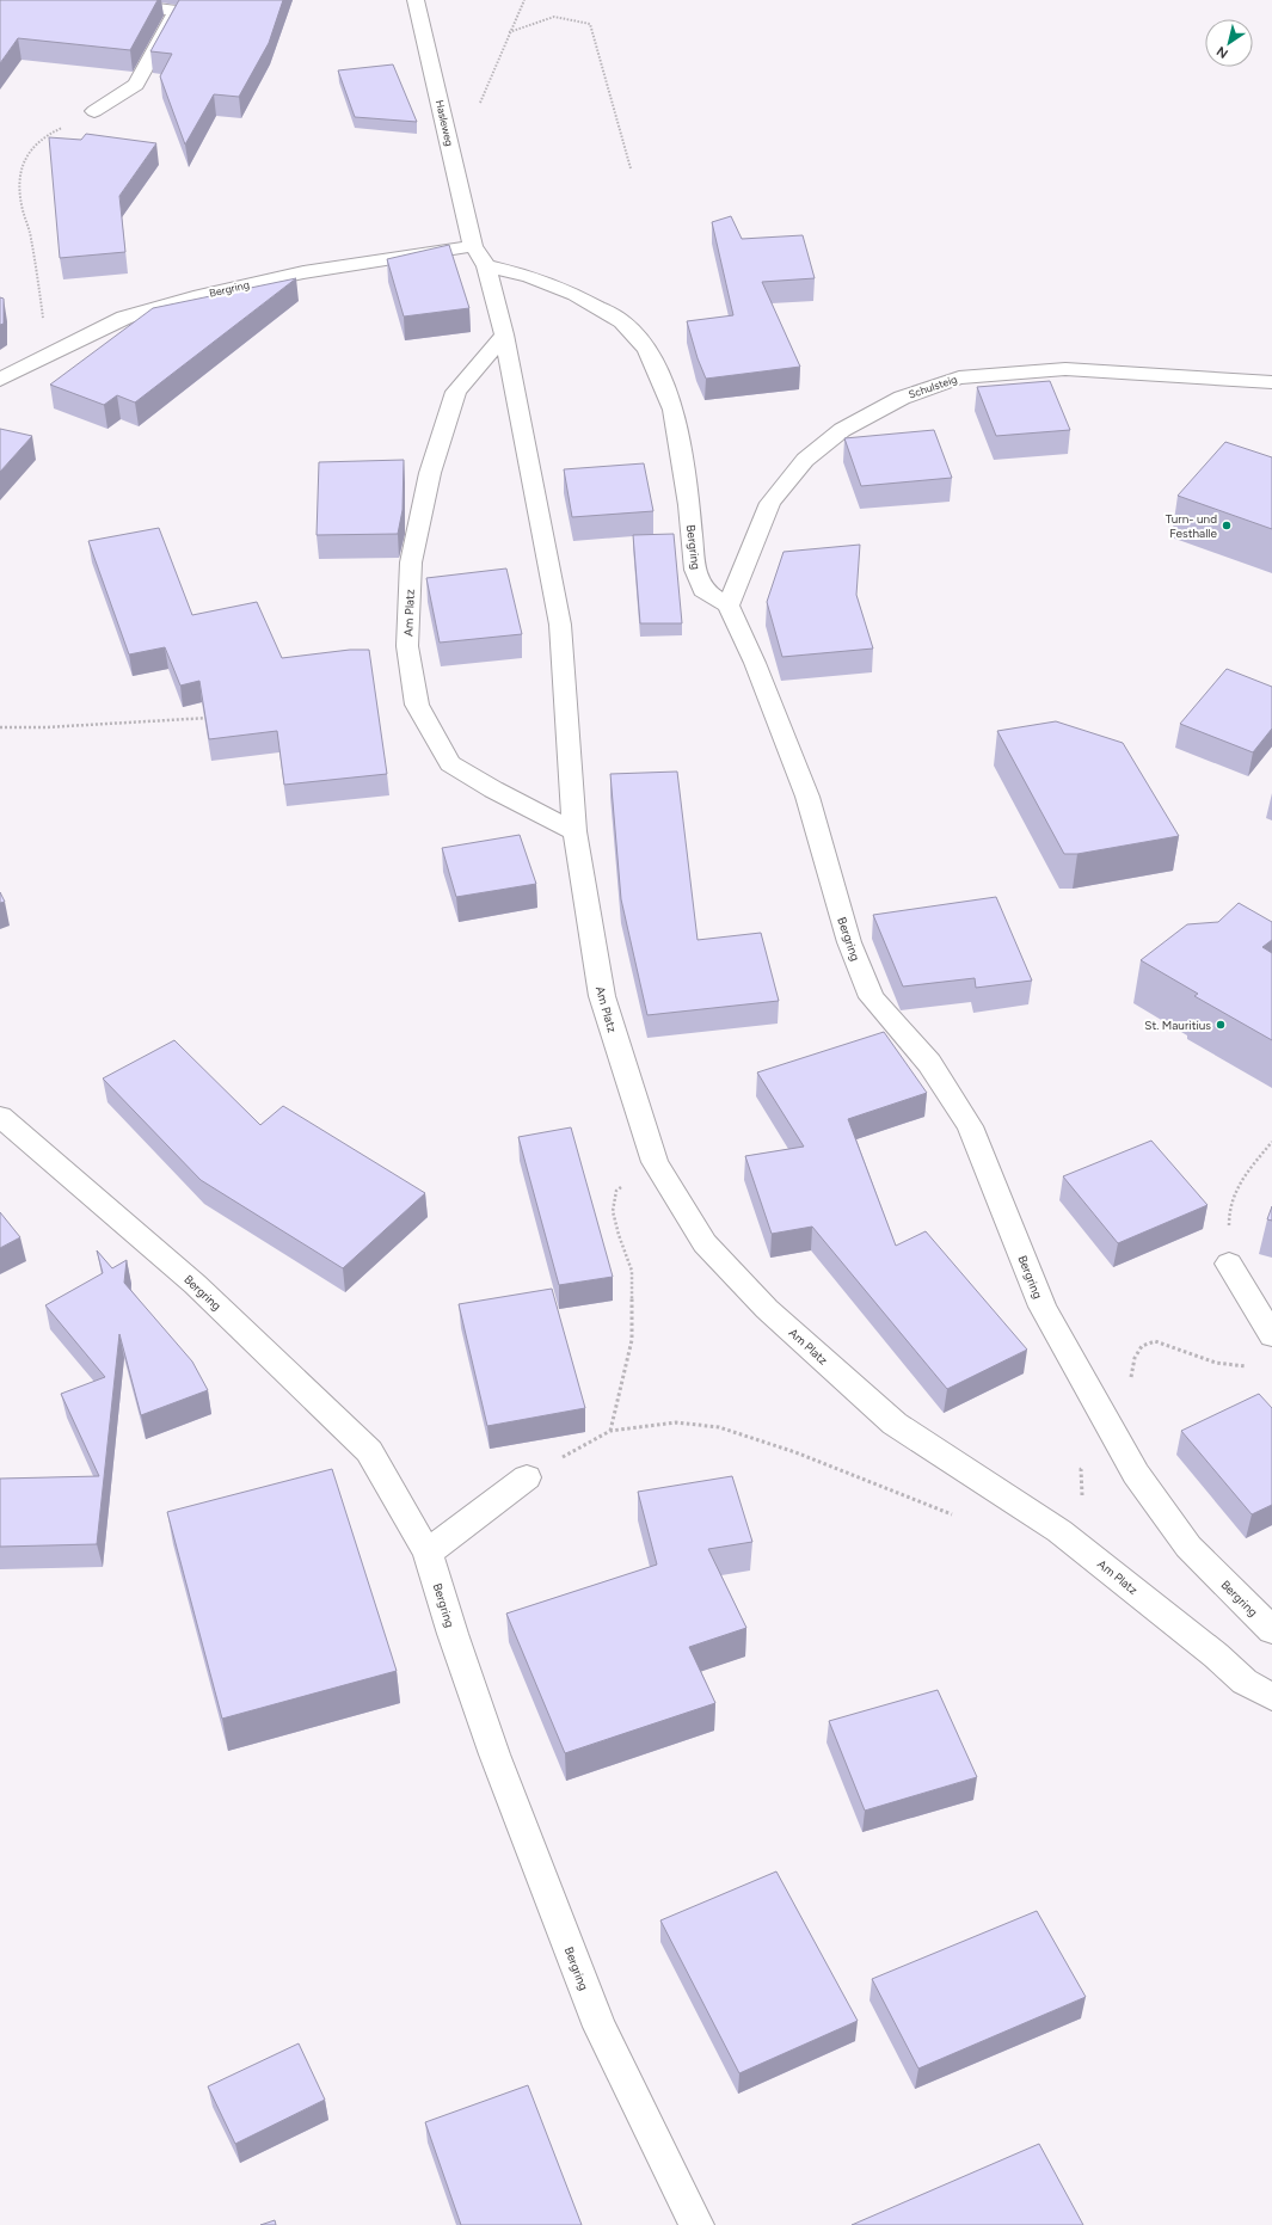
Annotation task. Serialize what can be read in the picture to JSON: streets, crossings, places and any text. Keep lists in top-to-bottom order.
{
  "streets": {
    "street": [
      "Hasleweg",
      "Bergring",
      "Schulsteig",
      "Am Platz"
    ]
  },
  "crossings": [
    ["Hasleweg", "Bergring"],
    ["Hasleweg", "Am Platz"],
    ["Bergring", "Schulsteig"],
    ["Bergring", "Am Platz"]
  ],
  "places": ["Turn- und Festhalle", "St. Mauritius"],
  "north": "bottom left"
}
